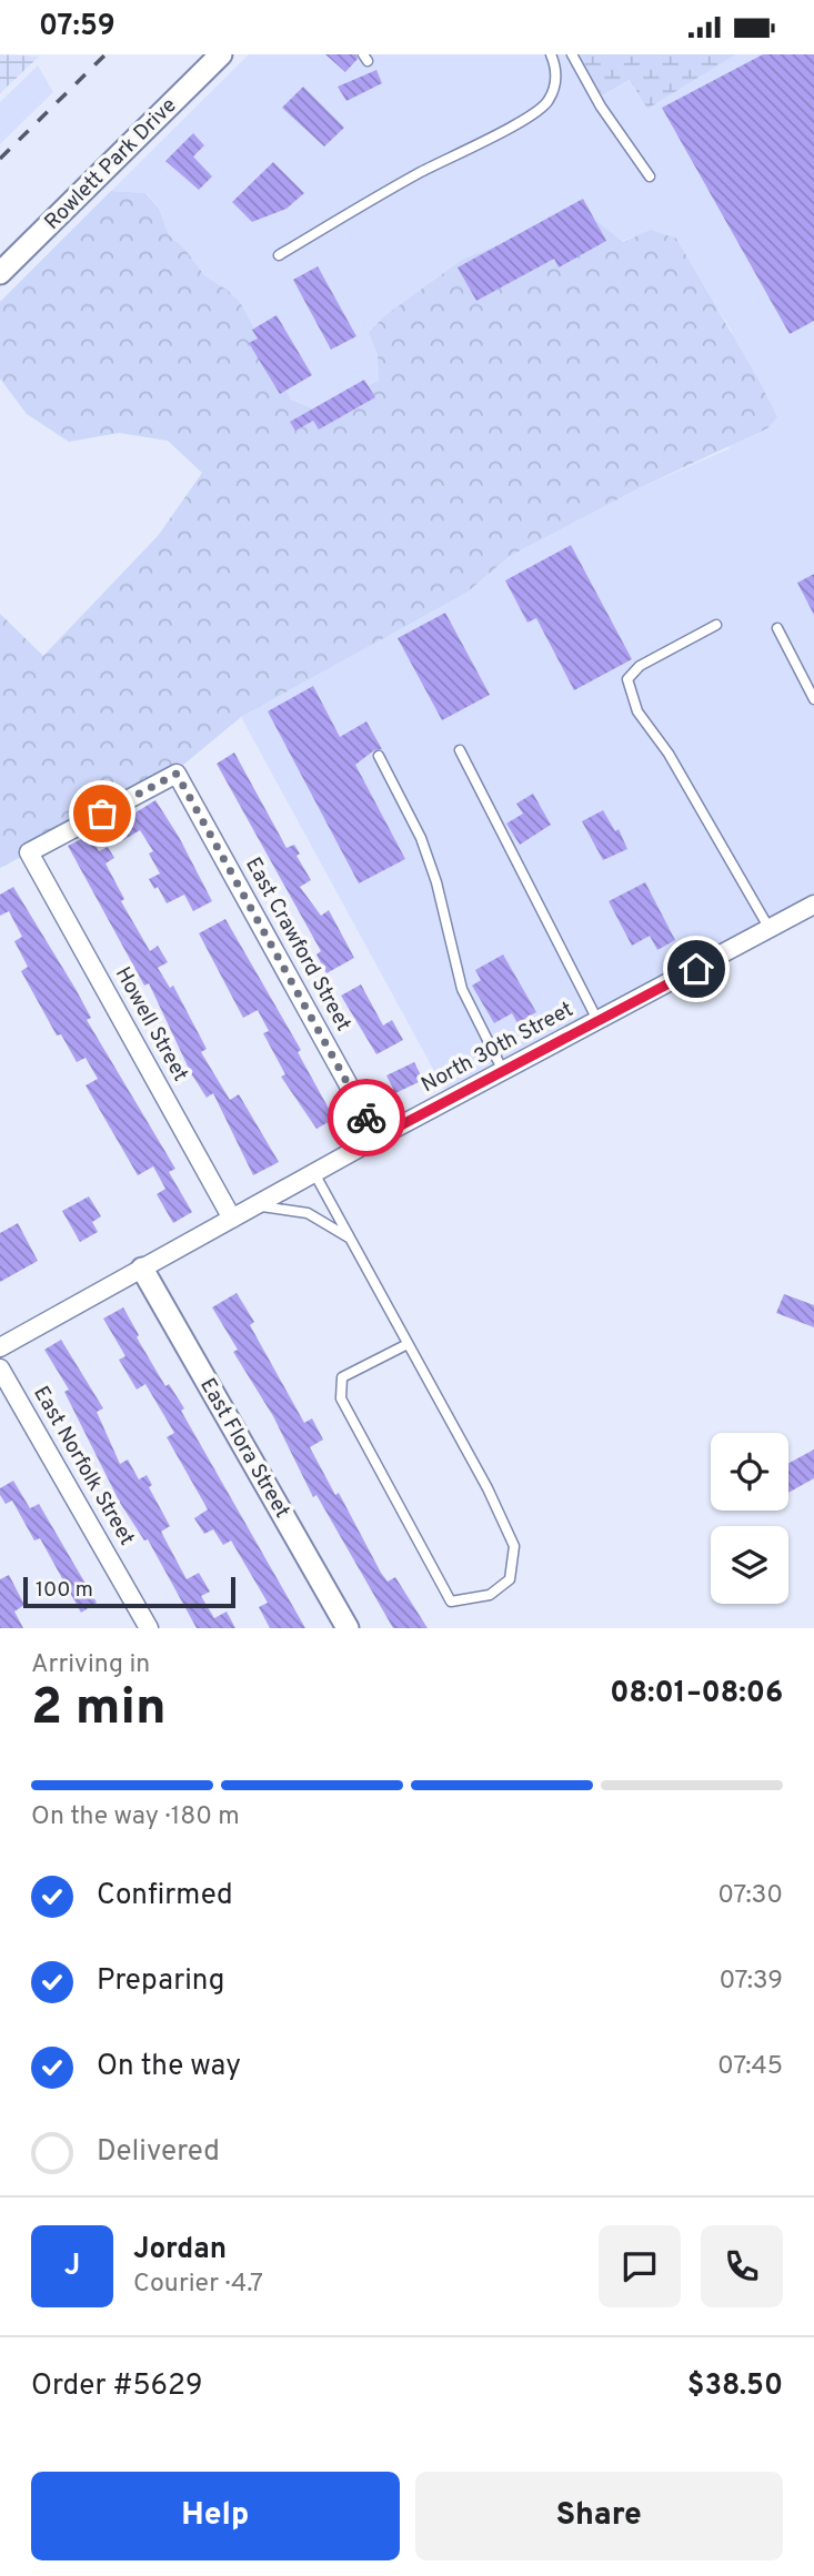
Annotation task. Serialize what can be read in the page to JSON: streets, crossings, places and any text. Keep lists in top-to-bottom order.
{
  "streets": {
    "street": [
      "Rowlett Park Drive",
      "East Crawford Street",
      "Howell Street",
      "North 30th Street",
      "East Flora Street",
      "East Norfolk Street"
    ]
  },
  "crossings": [
    ["East Crawford Street", "Howell Street"],
    ["East Crawford Street", "North 30th Street"],
    ["Howell Street", "North 30th Street"],
    ["North 30th Street", "East Flora Street"]
  ],
  "scale_bar": "100 m",
  "page": {
    "status": "07:59",
    "scale": "100 m",
    "heading": ["2 min", "Arriving in", "08:01–08:06"],
    "panel": [
      "Jordan",
      "Courier · 4.7",
      "Order #5629",
      "$38.50"
    ],
    "bar": "On the way · 180 m",
    "list": [
      ["Confirmed", "07:30"],
      ["Preparing", "07:39"],
      ["On the way", "07:45"],
      "Delivered"
    ],
    "round": "J",
    "buttons": ["Help", "Share"]
  }
}
